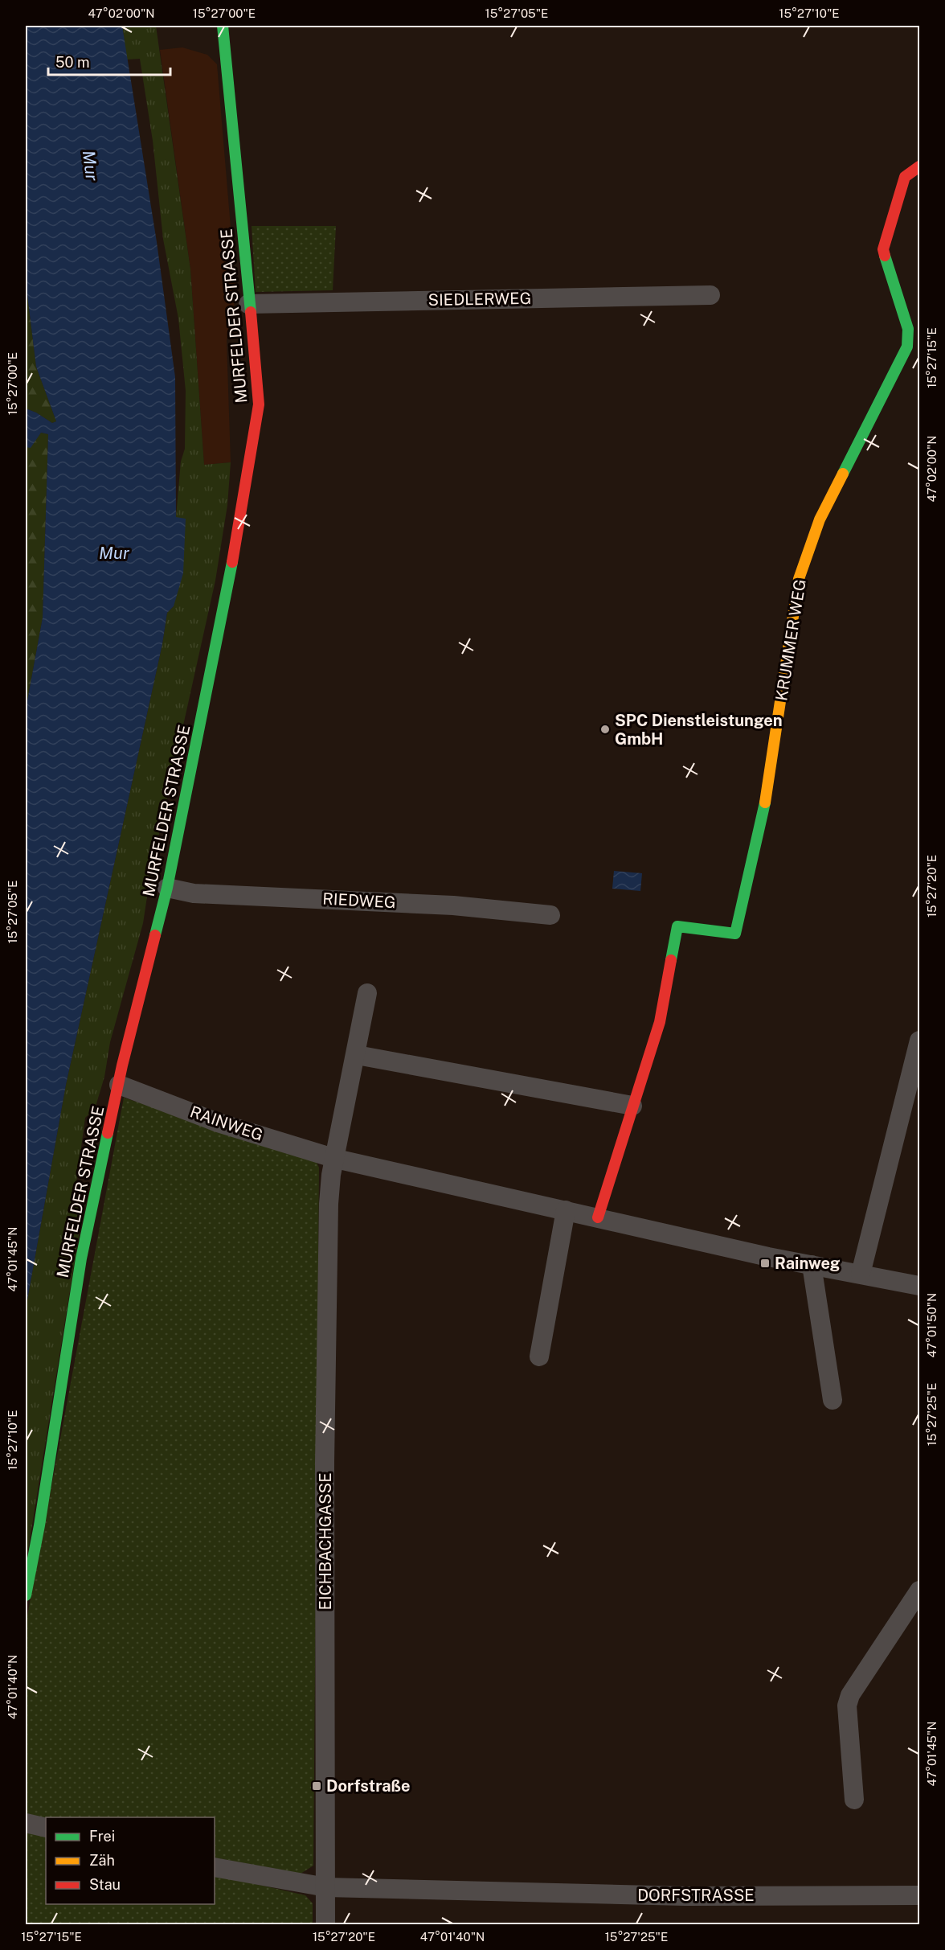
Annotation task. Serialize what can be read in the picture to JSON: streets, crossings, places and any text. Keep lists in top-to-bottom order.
{
  "streets": {
    "street": [
      "SIEDLERWEG",
      "MURFELDER STRASSE",
      "KRUMMER WEG",
      "RIEDWEG",
      "RAINWEG",
      "EICHBACHGASSE",
      "DORFSTRASSE"
    ]
  },
  "crossings": [
    ["SIEDLERWEG", "MURFELDER STRASSE"],
    ["MURFELDER STRASSE", "RIEDWEG"],
    ["MURFELDER STRASSE", "RAINWEG"],
    ["KRUMMER WEG", "RAINWEG"],
    ["RAINWEG", "EICHBACHGASSE"],
    ["EICHBACHGASSE", "DORFSTRASSE"]
  ],
  "water": ["Mur"],
  "places": {
    "other": ["SPC Dienstleistungen GmbH"],
    "transit": ["Rainweg", "Dorfstraße"]
  },
  "legend": ["Frei", "Zäh", "Stau"],
  "scale_bar": "50 m",
  "coordinates": [
    "47°02'00\"N",
    "15°27'00\"E",
    "15°27'05\"E",
    "15°27'10\"E",
    "15°27'15\"E",
    "15°27'20\"E",
    "47°01'45\"N",
    "47°01'50\"N",
    "15°27'25\"E",
    "47°01'40\"N"
  ]
}
